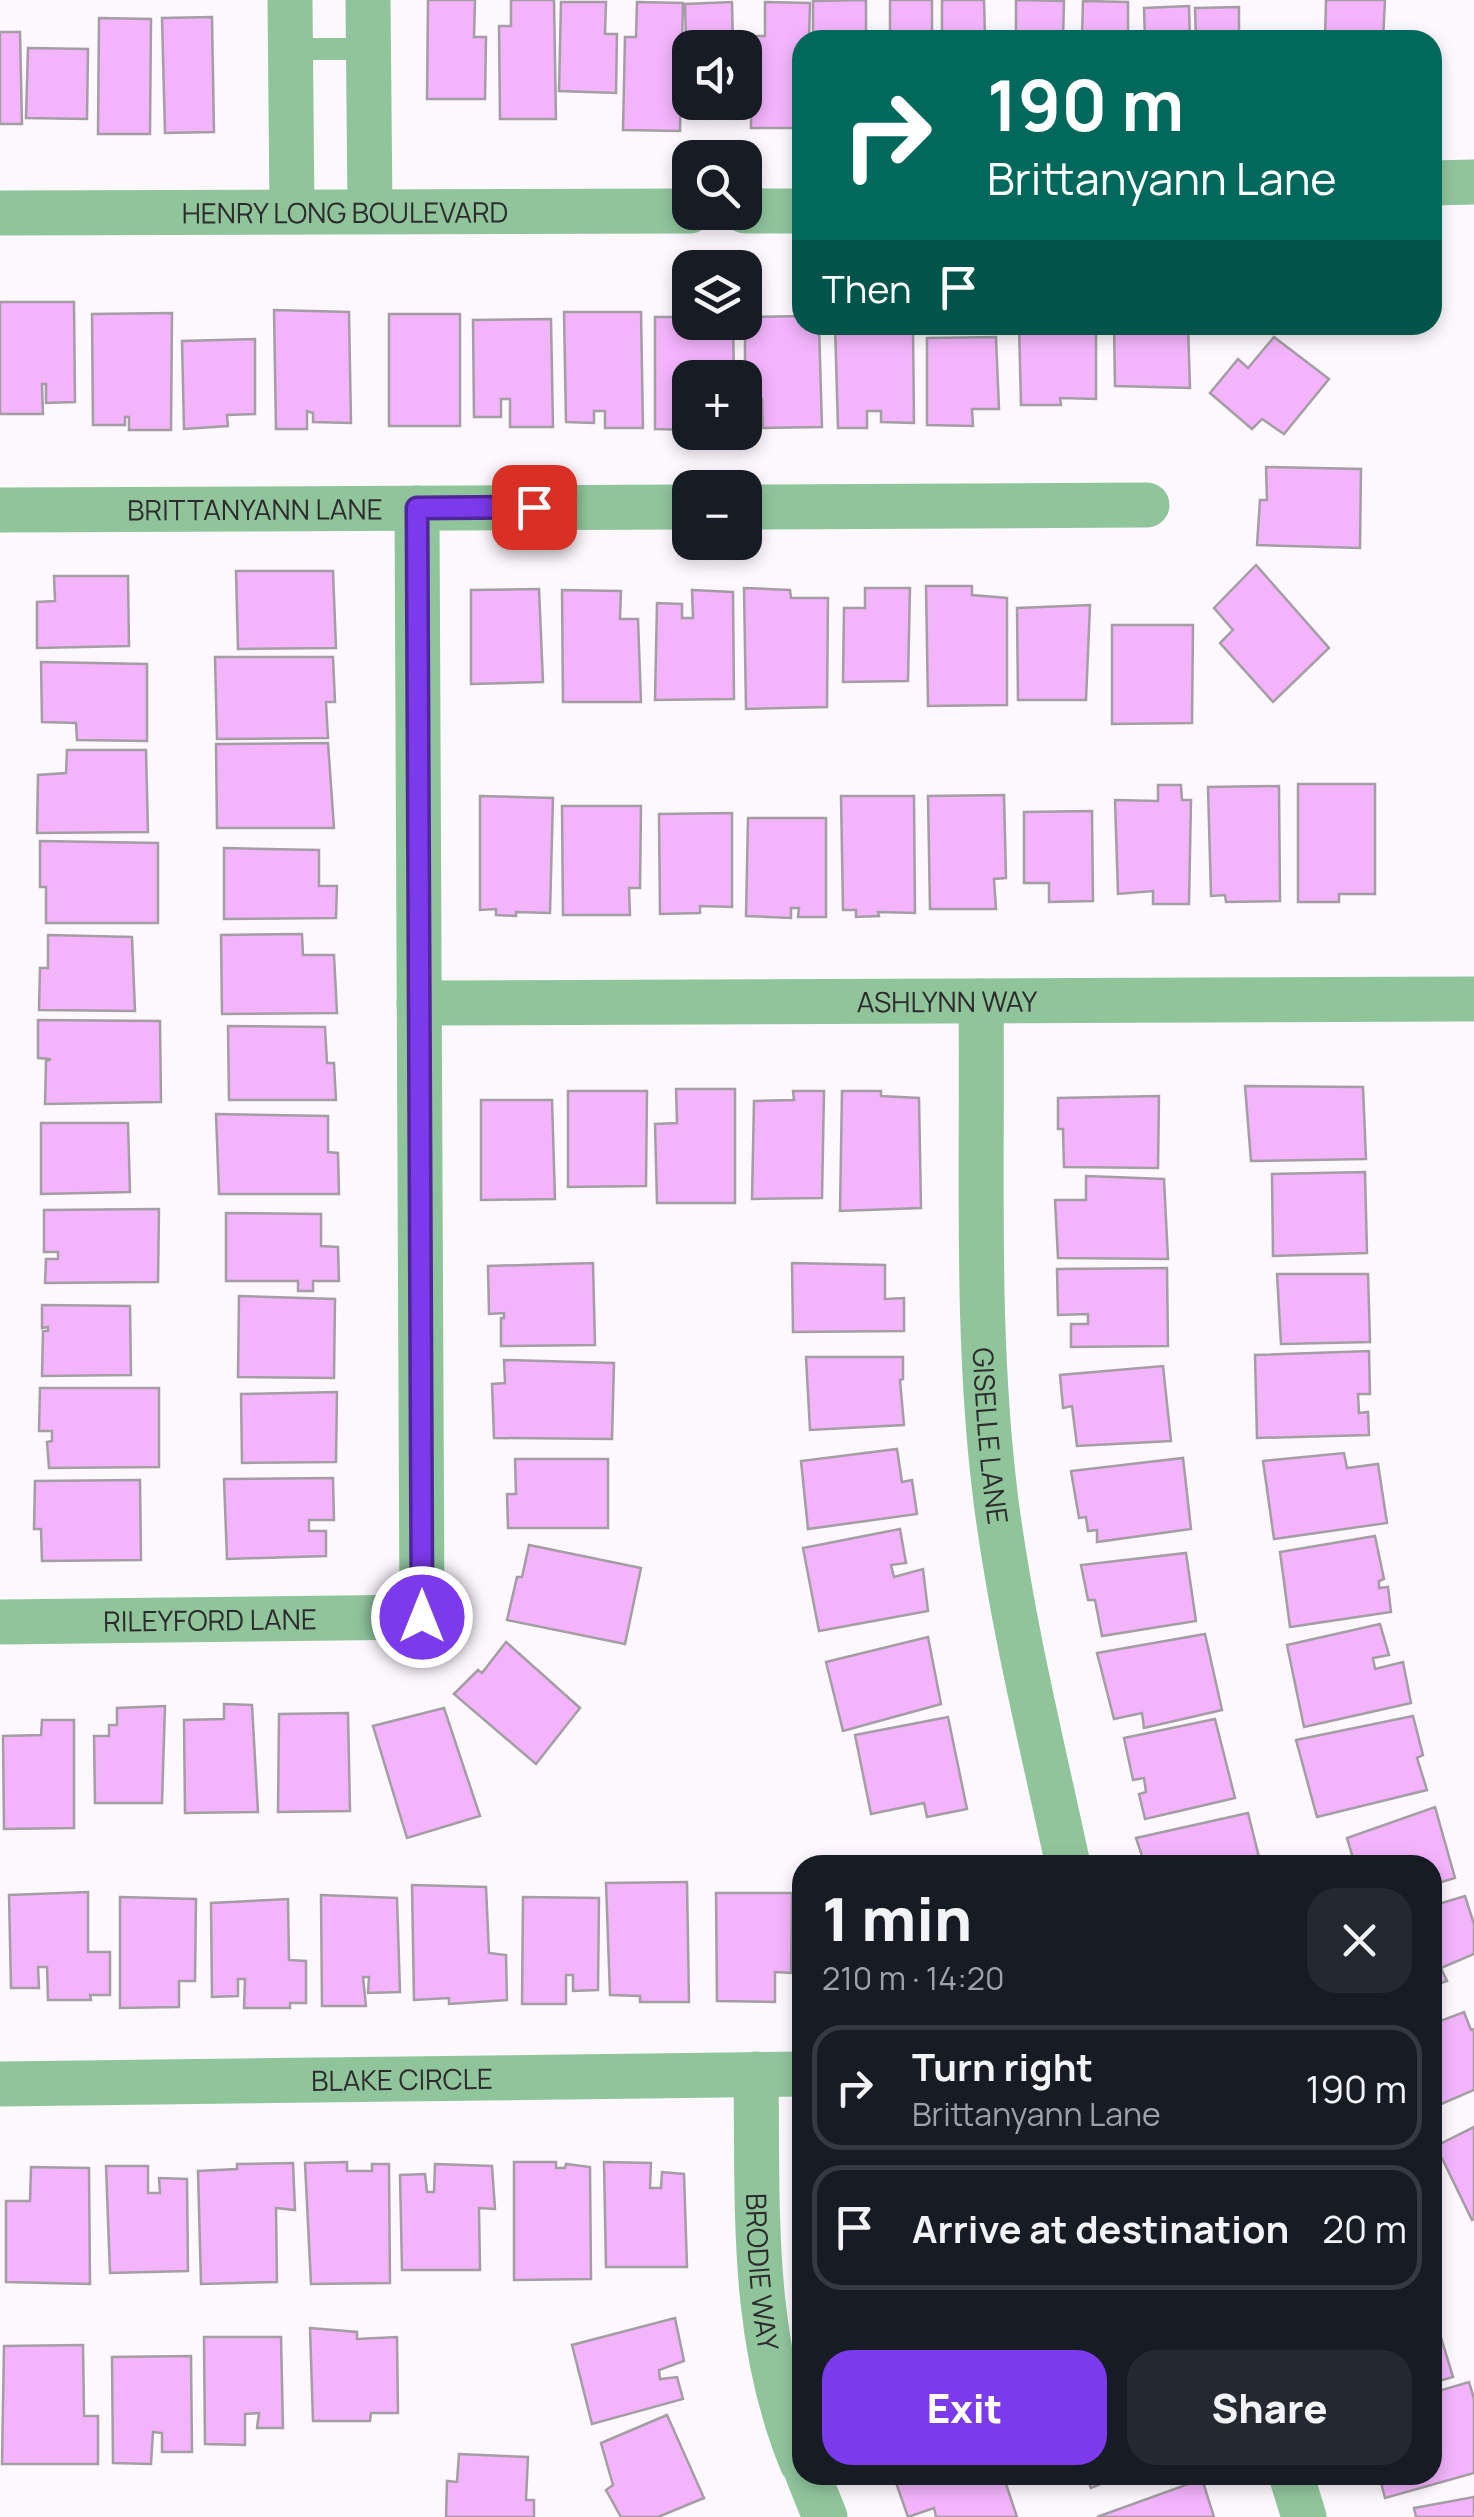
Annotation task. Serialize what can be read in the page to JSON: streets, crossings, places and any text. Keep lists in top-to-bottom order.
{
  "streets": {
    "street": [
      "HENRY LONG BOULEVARD",
      "BRITTANYANN LANE",
      "ASHLYNN WAY",
      "GISELLE LANE",
      "RILEYFORD LANE",
      "BLAKE CIRCLE",
      "BRODIE WAY"
    ]
  },
  "crossings": [
    ["ASHLYNN WAY", "GISELLE LANE"],
    ["ASHLYNN WAY", "RILEYFORD LANE"],
    ["BLAKE CIRCLE", "BRODIE WAY"]
  ],
  "page": {
    "map_buttons": ["+", "−"],
    "turn": ["190 m", "Brittanyann Lane"],
    "then": "Then",
    "heading": ["1 min", "210 m · 14:20"],
    "list": [
      {
        "name": "Turn right",
        "note": "Brittanyann Lane",
        "value": "190 m"
      },
      {
        "name": "Arrive at destination",
        "value": "20 m"
      }
    ],
    "buttons": ["Exit", "Share"]
  }
}
